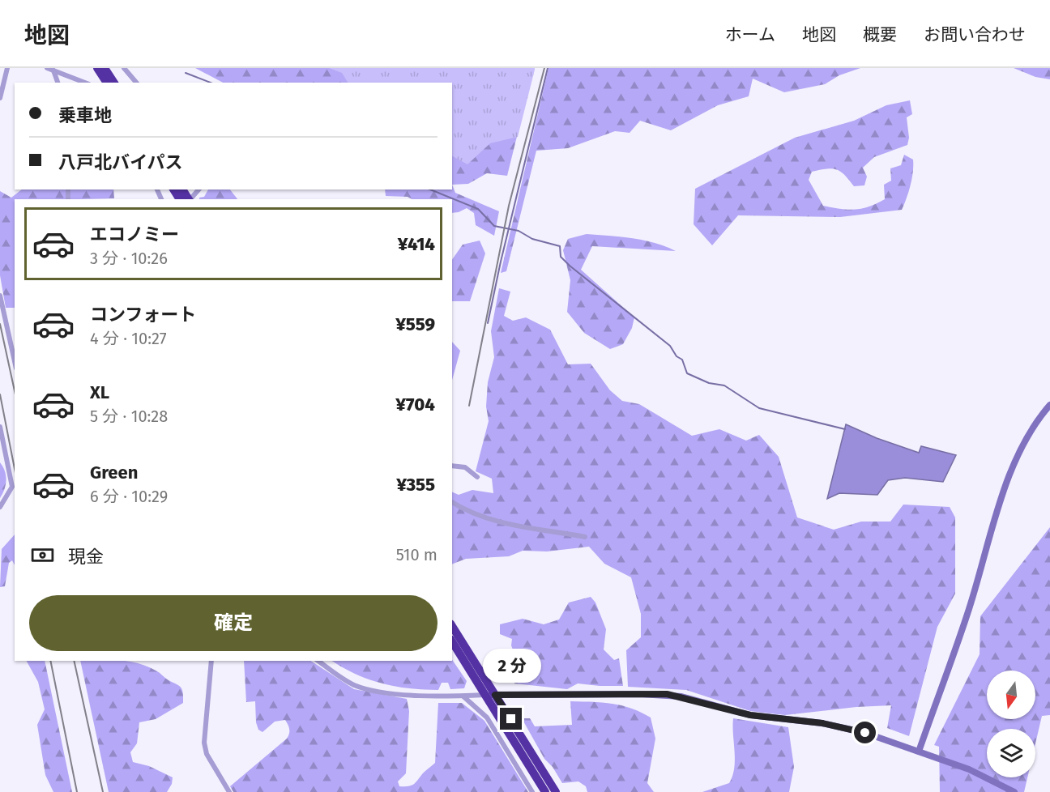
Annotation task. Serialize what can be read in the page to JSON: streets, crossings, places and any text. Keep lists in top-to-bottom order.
{
  "north": "bottom",
  "page": {
    "header": "地図",
    "nav": [
      "ホーム",
      "地図",
      "概要",
      "お問い合わせ"
    ],
    "banner": ["乗車地", "八戸北バイパス"],
    "list": [
      {
        "name": "エコノミー",
        "note": "3 分 · 10:26",
        "value": "¥414"
      },
      {
        "name": "コンフォート",
        "note": "4 分 · 10:27",
        "value": "¥559"
      },
      {
        "name": "XL",
        "note": "5 分 · 10:28",
        "value": "¥704"
      },
      {
        "name": "Green",
        "note": "6 分 · 10:29",
        "value": "¥355"
      }
    ],
    "pay": ["現金", "510 m"],
    "buttons": "確定",
    "bubble": "2 分"
  }
}
